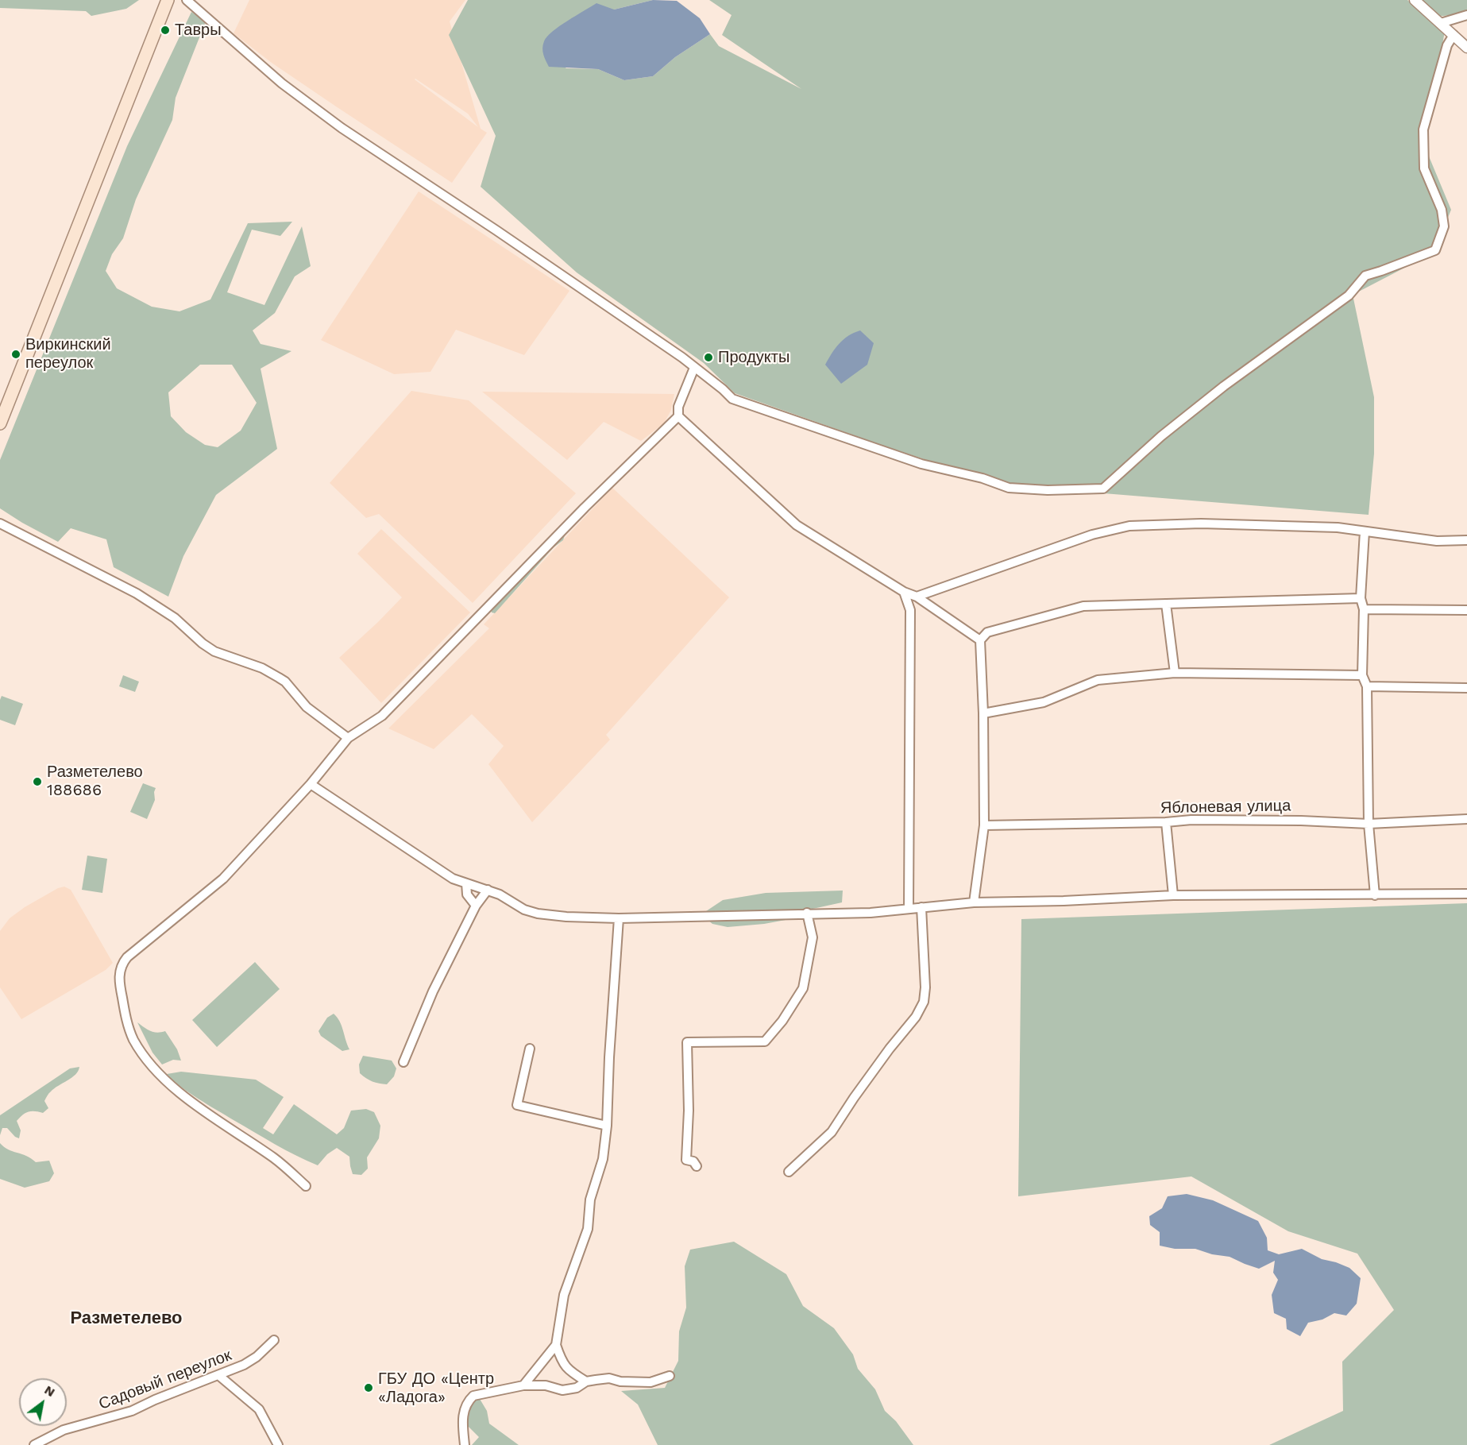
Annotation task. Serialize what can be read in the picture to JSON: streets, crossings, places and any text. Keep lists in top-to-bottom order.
{
  "streets": {
    "street": ["Яблоневая улица", "Садовый переулок"]
  },
  "districts": ["Разметелево"],
  "places": [
    "Тавры",
    "Виркинский переулок",
    "Продукты",
    "Разметелево 188686",
    "ГБУ ДО «Центр «Ладога»"
  ],
  "north": "top right"
}
